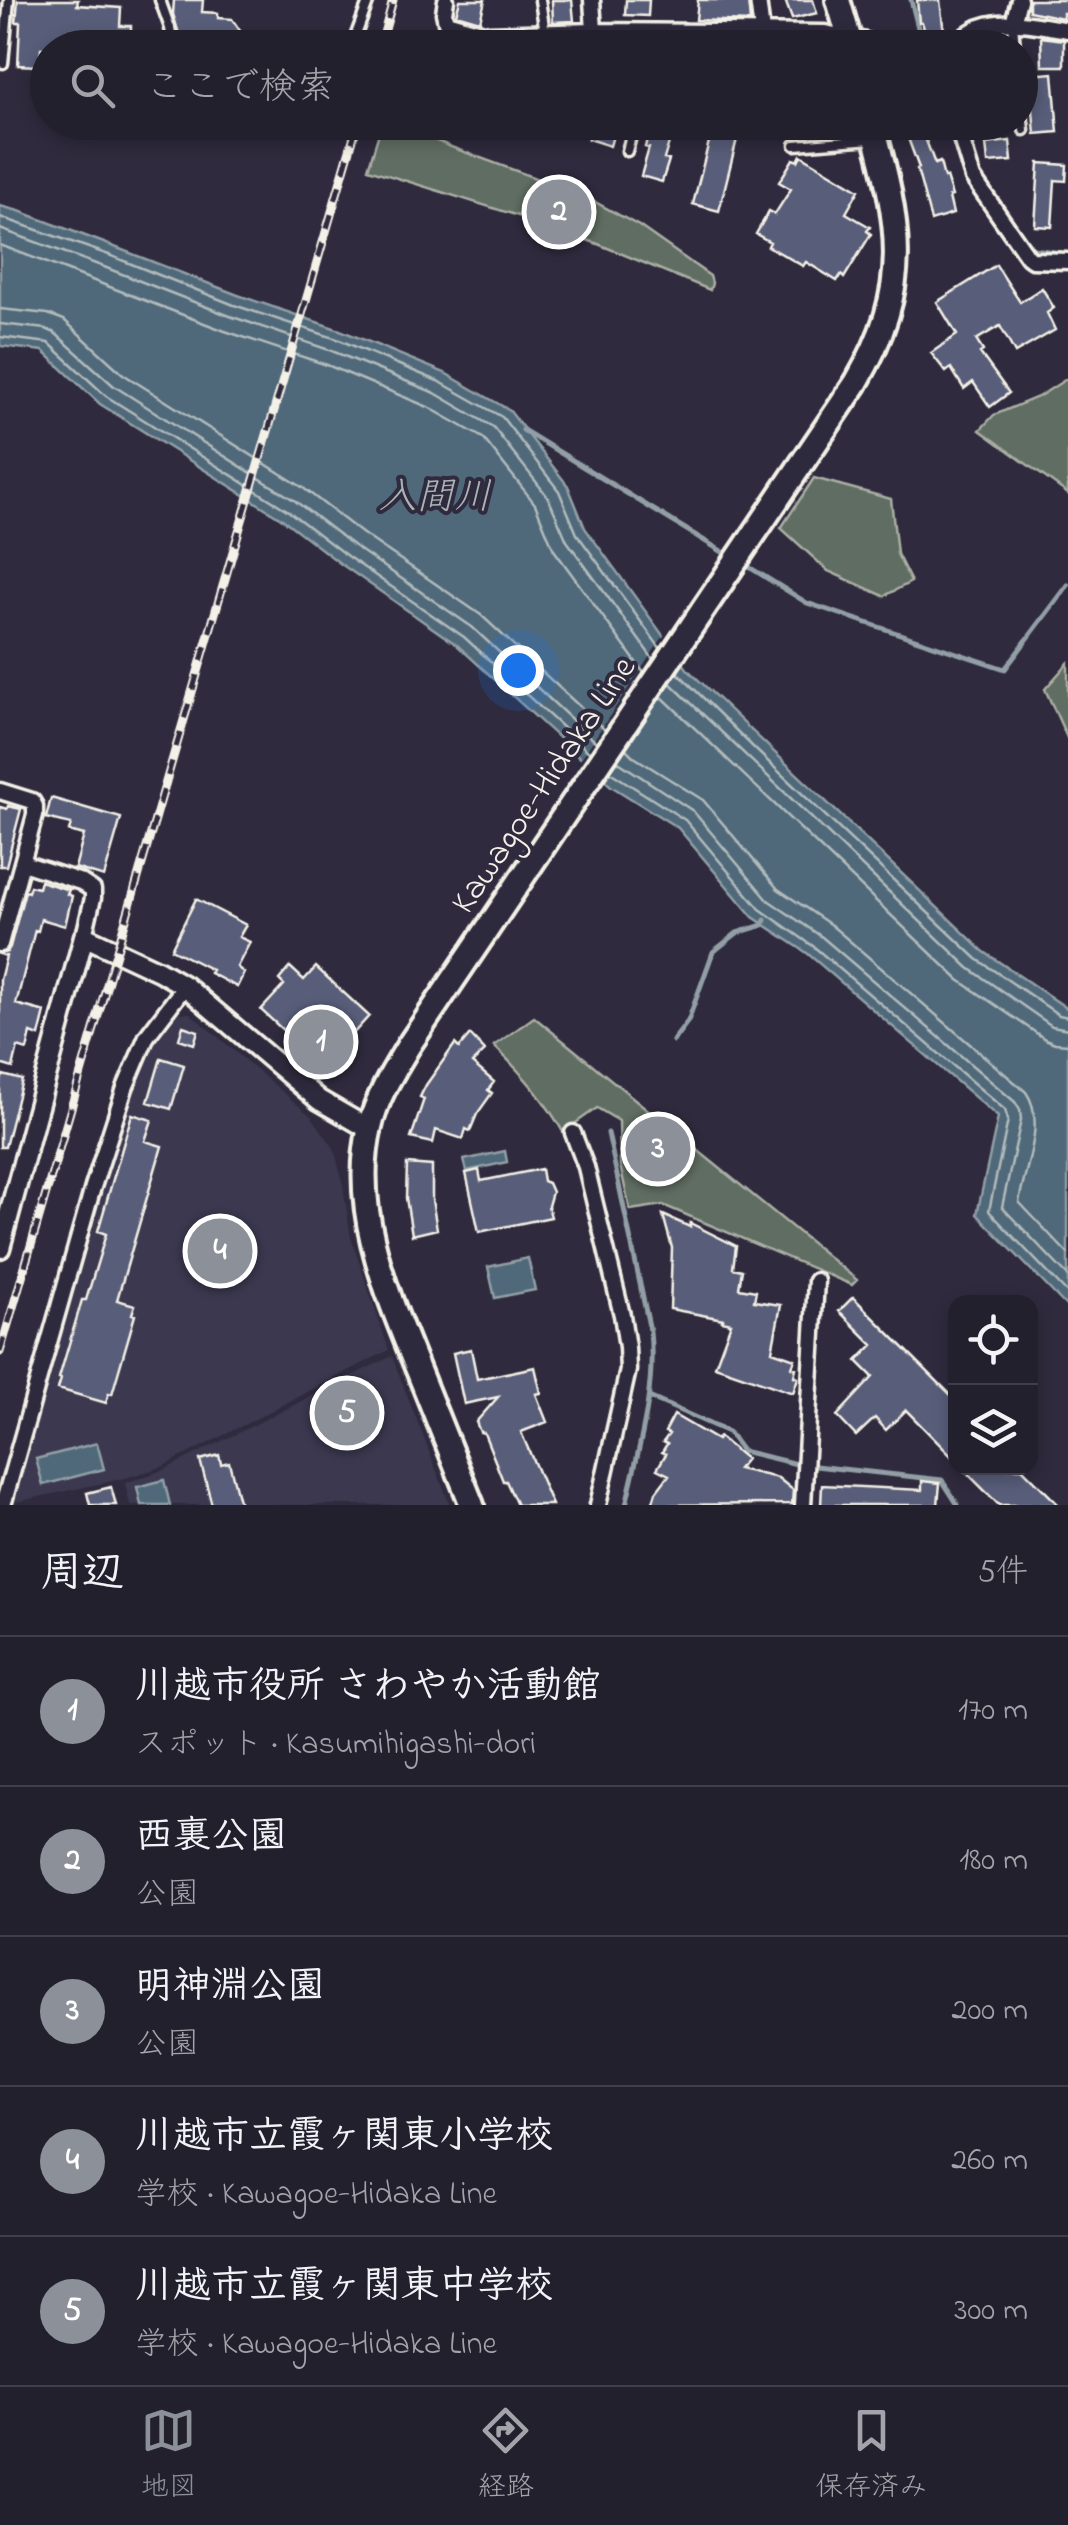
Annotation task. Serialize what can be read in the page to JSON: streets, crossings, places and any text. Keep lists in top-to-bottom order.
{
  "streets": {
    "main road": ["Kawagoe-Hidaka Line"]
  },
  "water": ["入間川"],
  "page": {
    "search": "ここで検索",
    "pins": [
      "2",
      "1",
      "3",
      "4",
      "5"
    ],
    "heading": ["周辺", "5件"],
    "list": [
      {
        "mark": "1",
        "name": "川越市役所 さわやか活動館",
        "note": "スポット · Kasumihigashi-dori",
        "value": "170 m"
      },
      {
        "mark": "2",
        "name": "西裏公園",
        "note": "公園",
        "value": "180 m"
      },
      {
        "mark": "3",
        "name": "明神淵公園",
        "note": "公園",
        "value": "200 m"
      },
      {
        "mark": "4",
        "name": "川越市立霞ヶ関東小学校",
        "note": "学校 · Kawagoe-Hidaka Line",
        "value": "260 m"
      },
      {
        "mark": "5",
        "name": "川越市立霞ヶ関東中学校",
        "note": "学校 · Kawagoe-Hidaka Line",
        "value": "300 m"
      }
    ],
    "nav": ["地図", "経路", "保存済み"]
  }
}
